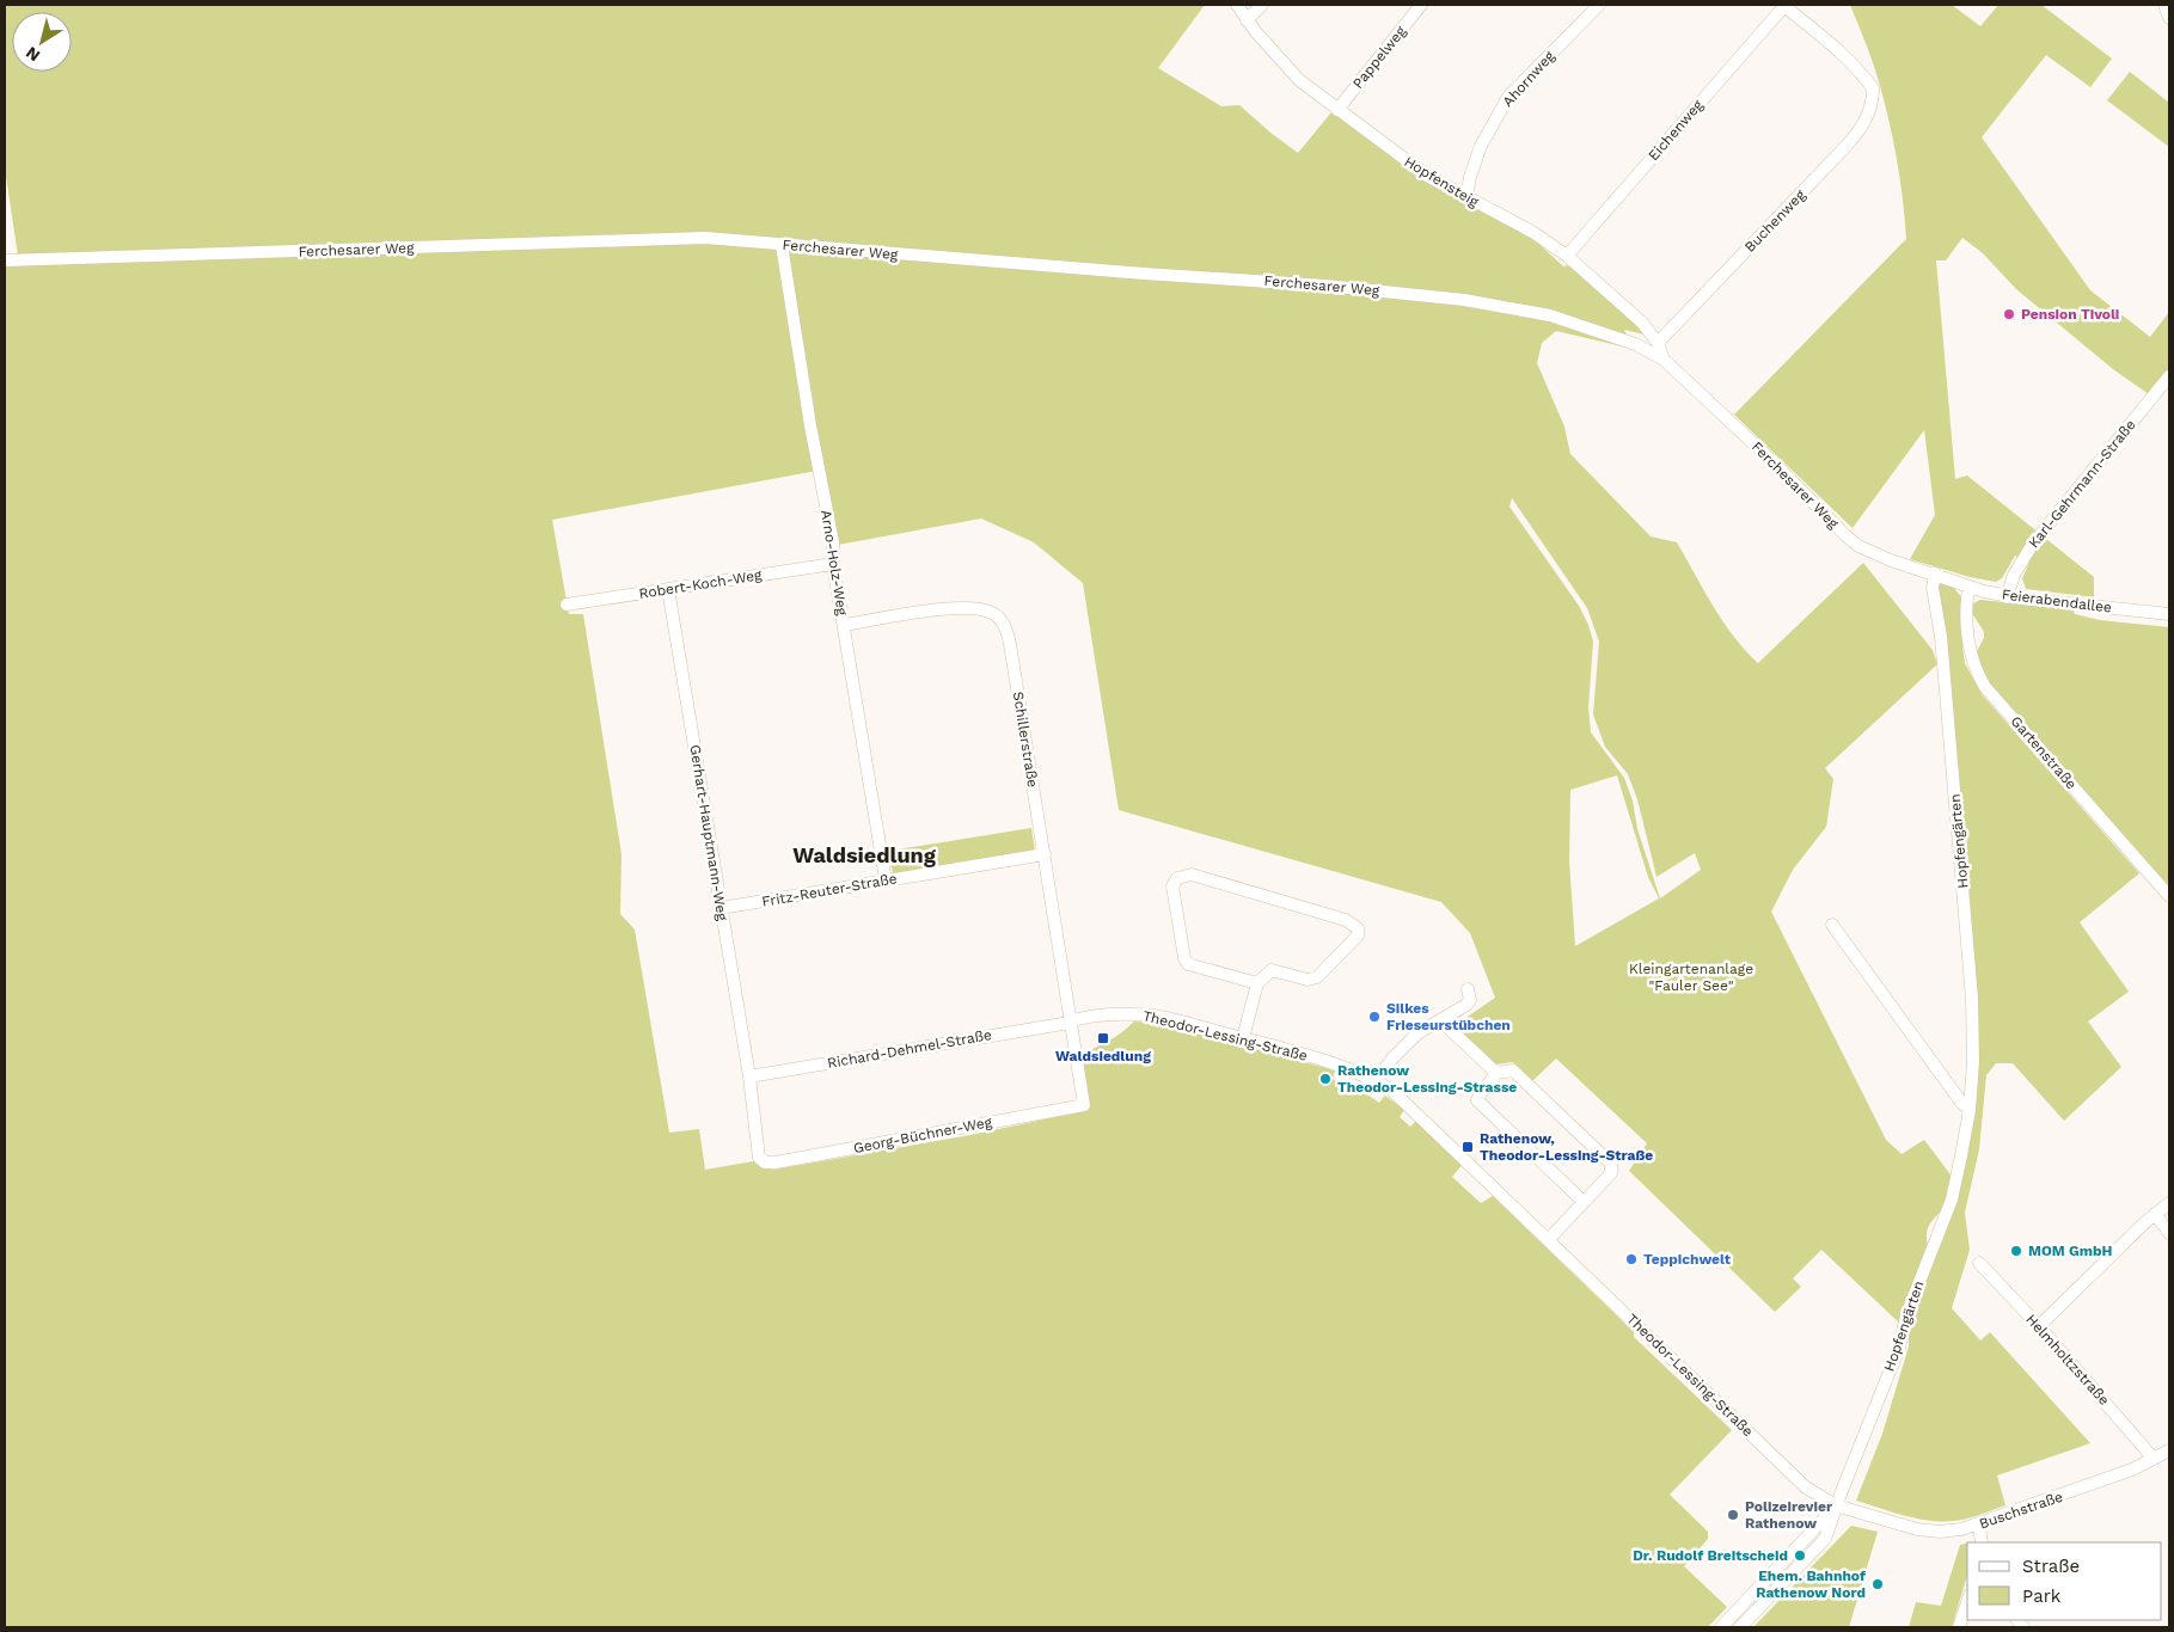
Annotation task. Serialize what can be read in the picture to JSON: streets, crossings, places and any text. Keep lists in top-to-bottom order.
{
  "streets": {
    "street": [
      "Pappelweg",
      "Ahornweg",
      "Eichenweg",
      "Hopfensteig",
      "Buchenweg",
      "Ferchesarer Weg",
      "Karl-Gehrmann-Straße",
      "Arno-Holz-Weg",
      "Robert-Koch-Weg",
      "Feierabendallee",
      "Schillerstraße",
      "Gartenstraße",
      "Gerhart-Hauptmann-Weg",
      "Hopfengärten",
      "Fritz-Reuter-Straße",
      "Theodor-Lessing-Straße",
      "Richard-Dehmel-Straße",
      "Georg-Büchner-Weg",
      "Helmholtzstraße",
      "Buschstraße"
    ]
  },
  "crossings": [
    ["Pappelweg", "Hopfensteig"],
    ["Ahornweg", "Hopfensteig"],
    ["Eichenweg", "Hopfensteig"],
    ["Eichenweg", "Buchenweg"],
    ["Hopfensteig", "Buchenweg"],
    ["Hopfensteig", "Ferchesarer Weg"],
    ["Buchenweg", "Ferchesarer Weg"],
    ["Ferchesarer Weg", "Arno-Holz-Weg"],
    ["Ferchesarer Weg", "Feierabendallee"],
    ["Ferchesarer Weg", "Hopfengärten"],
    ["Karl-Gehrmann-Straße", "Feierabendallee"],
    ["Arno-Holz-Weg", "Robert-Koch-Weg"],
    ["Arno-Holz-Weg", "Schillerstraße"],
    ["Arno-Holz-Weg", "Fritz-Reuter-Straße"],
    ["Robert-Koch-Weg", "Gerhart-Hauptmann-Weg"],
    ["Feierabendallee", "Gartenstraße"],
    ["Feierabendallee", "Hopfengärten"],
    ["Schillerstraße", "Fritz-Reuter-Straße"],
    ["Schillerstraße", "Theodor-Lessing-Straße"],
    ["Schillerstraße", "Richard-Dehmel-Straße"],
    ["Schillerstraße", "Georg-Büchner-Weg"],
    ["Gerhart-Hauptmann-Weg", "Fritz-Reuter-Straße"],
    ["Gerhart-Hauptmann-Weg", "Richard-Dehmel-Straße"],
    ["Gerhart-Hauptmann-Weg", "Georg-Büchner-Weg"],
    ["Hopfengärten", "Theodor-Lessing-Straße"],
    ["Theodor-Lessing-Straße", "Richard-Dehmel-Straße"],
    ["Theodor-Lessing-Straße", "Georg-Büchner-Weg"],
    ["Theodor-Lessing-Straße", "Buschstraße"],
    ["Richard-Dehmel-Straße", "Georg-Büchner-Weg"],
    ["Helmholtzstraße", "Buschstraße"]
  ],
  "districts": ["Waldsiedlung"],
  "parks": ["Kleingartenanlage \"Fauler See\""],
  "places": {
    "other": [
      "Pension Tivoli",
      "Silkes Frieseurstübchen",
      "Rathenow Theodor-Lessing-Strasse",
      "MOM GmbH",
      "Teppichwelt",
      "Polizeirevier Rathenow",
      "Dr. Rudolf Breitscheid",
      "Ehem. Bahnhof Rathenow Nord"
    ],
    "transit": ["Waldsiedlung", "Rathenow, Theodor-Lessing-Straße"]
  },
  "legend": ["Straße", "Park"],
  "north": "bottom left"
}
